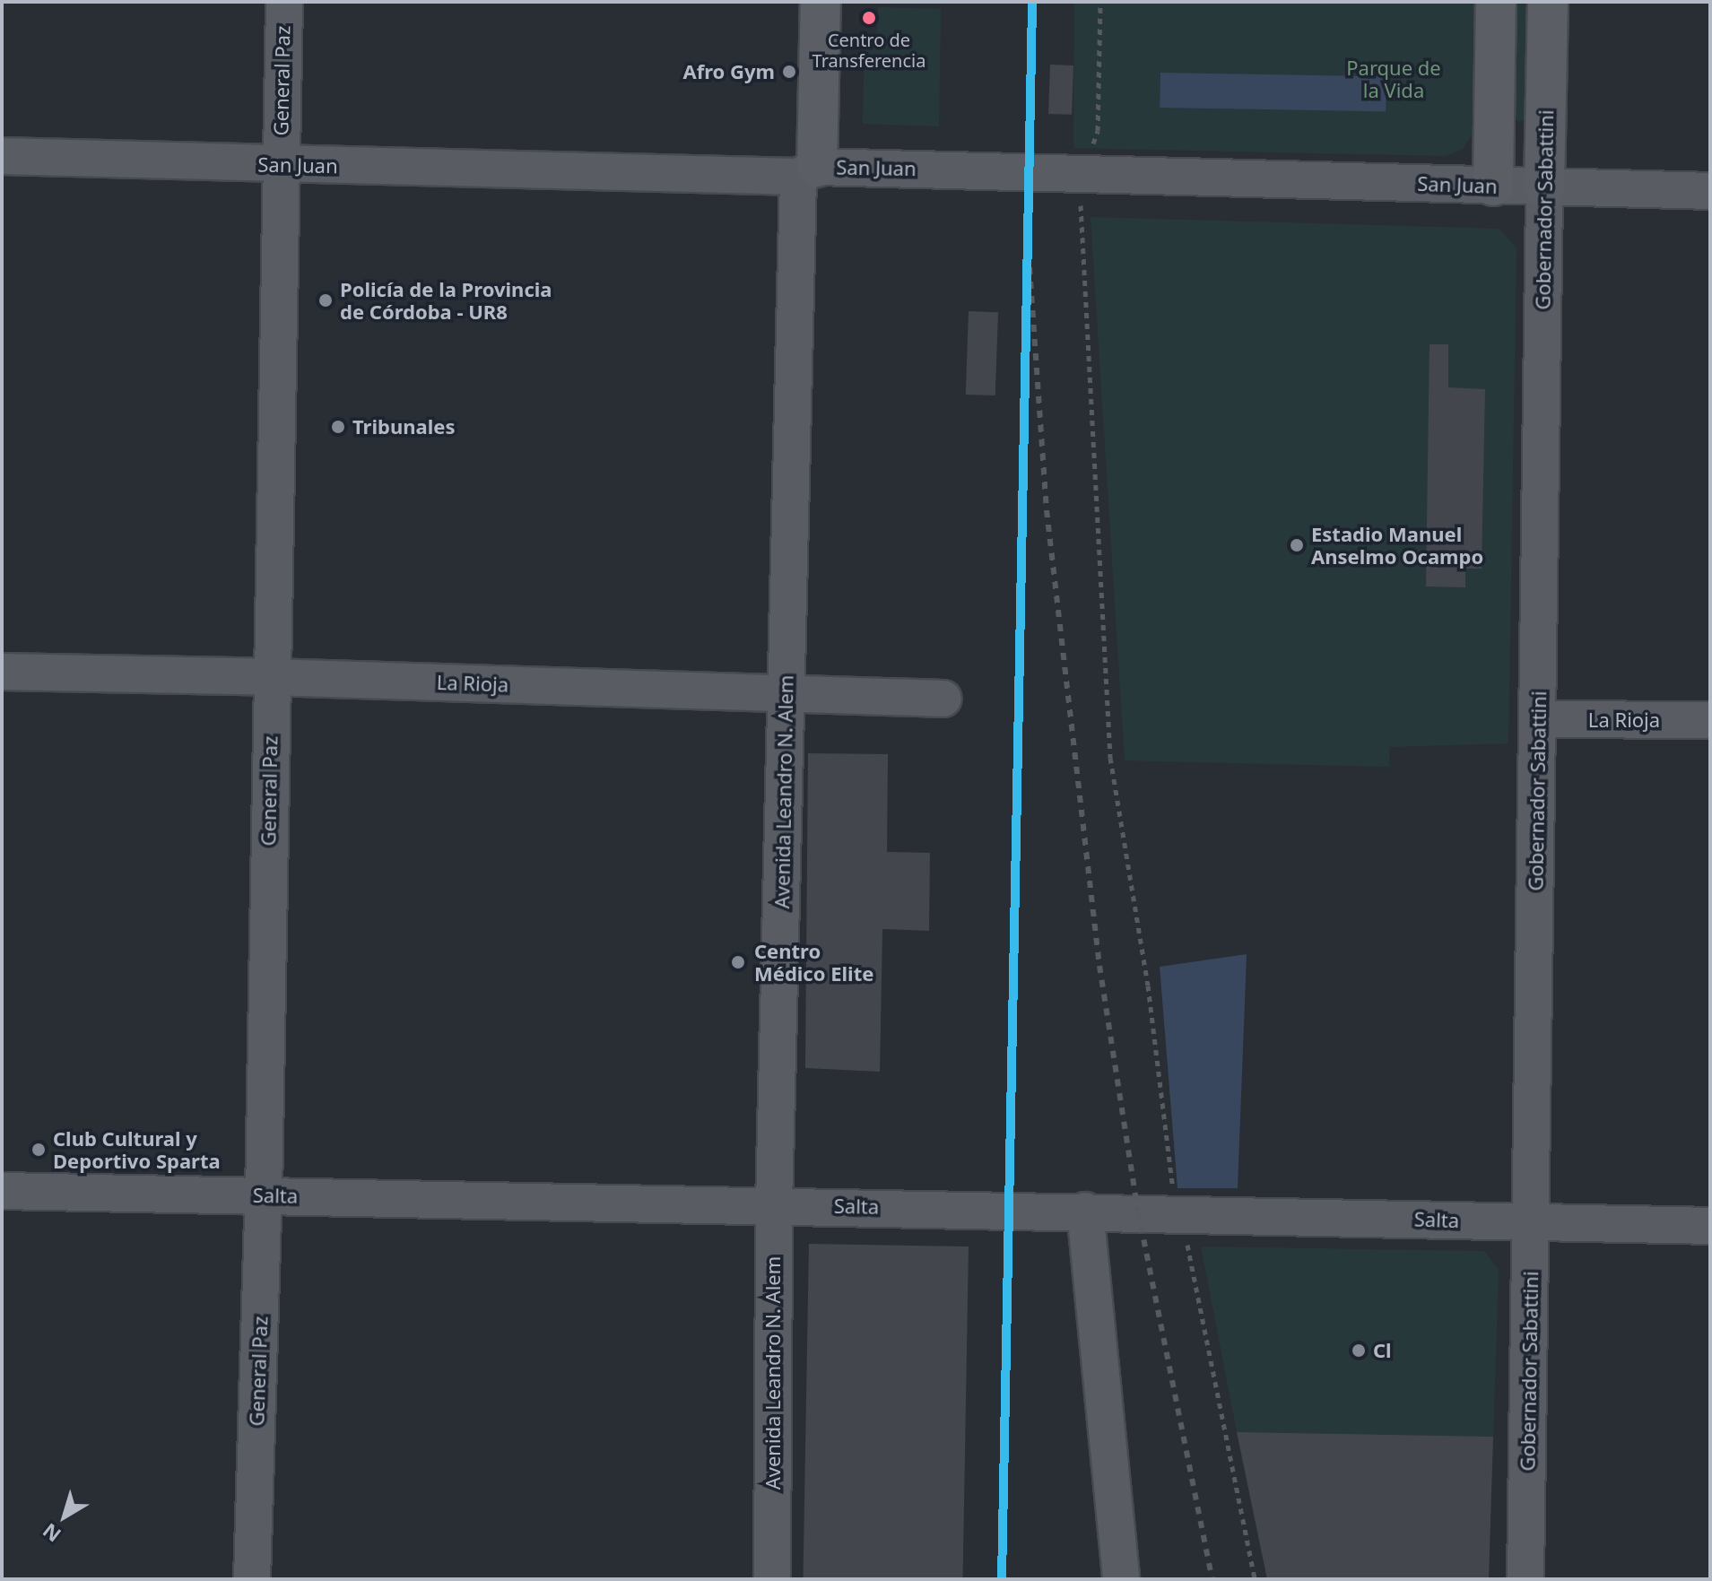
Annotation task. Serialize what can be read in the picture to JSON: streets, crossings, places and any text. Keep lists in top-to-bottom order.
{
  "streets": {
    "main road": ["Gobernador Sabattini", "Avenida Leandro N. Alem"],
    "street": [
      "General Paz",
      "San Juan",
      "La Rioja",
      "Salta"
    ]
  },
  "crossings": [
    ["General Paz", "San Juan"],
    ["General Paz", "La Rioja"],
    ["General Paz", "Salta"],
    ["San Juan", "Gobernador Sabattini"],
    ["San Juan", "Avenida Leandro N. Alem"],
    ["Gobernador Sabattini", "La Rioja"],
    ["Gobernador Sabattini", "Salta"],
    ["La Rioja", "Avenida Leandro N. Alem"],
    ["Avenida Leandro N. Alem", "Salta"]
  ],
  "parks": ["Parque de la Vida"],
  "places": [
    "Centro de Transferencia",
    "Afro Gym",
    "Policía de la Provincia de Córdoba - UR8",
    "Tribunales",
    "Estadio Manuel Anselmo Ocampo",
    "Centro Médico Elite",
    "Club Cultural y Deportivo Sparta",
    "Cl"
  ],
  "north": "bottom left"
}
